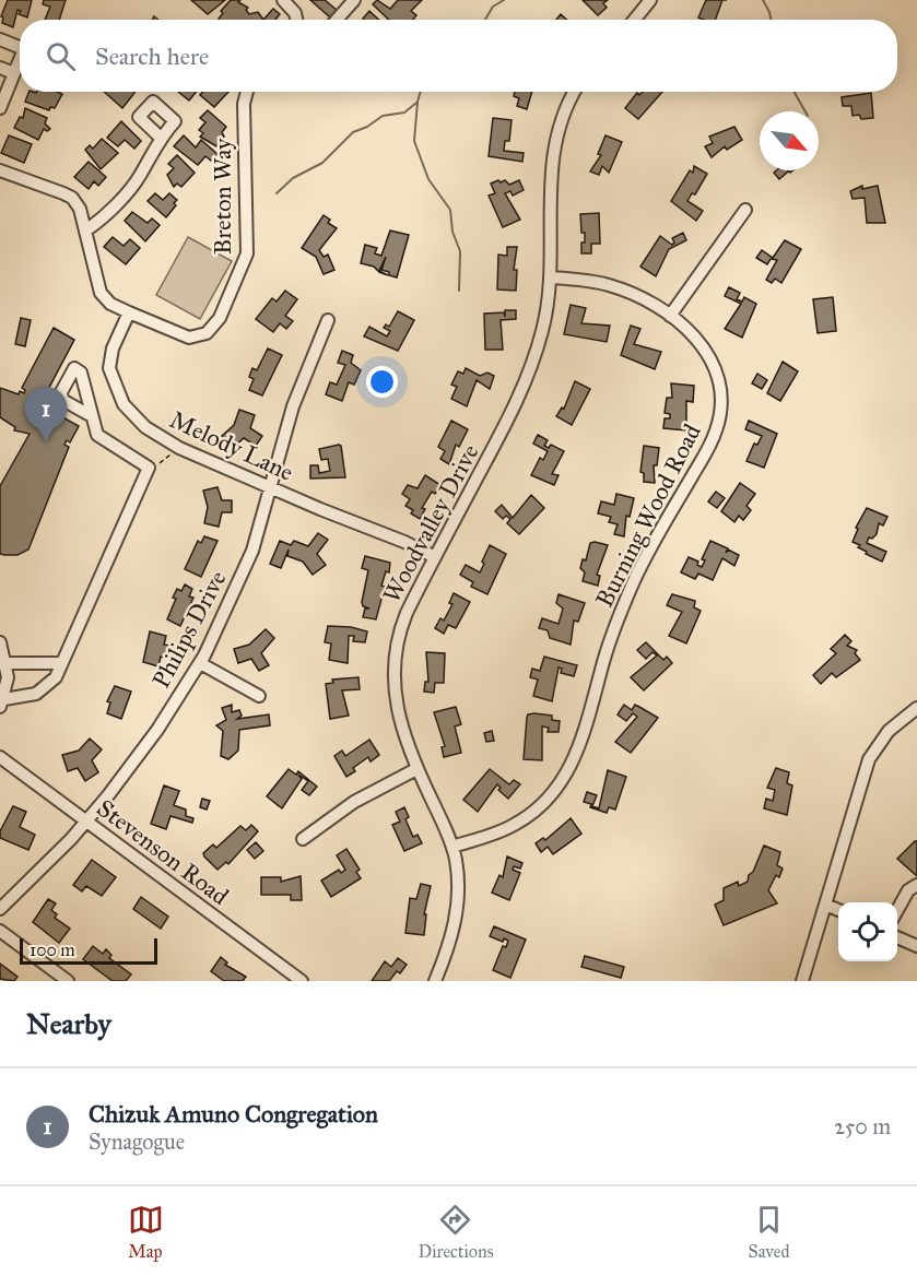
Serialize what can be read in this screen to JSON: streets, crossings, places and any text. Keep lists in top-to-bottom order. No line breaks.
{"streets":{"street":["Breton Way","Melody Lane","Burning Wood Road","Woodvalley Drive","Philips Drive","Stevenson Road"]},"crossings":[["Breton Way","Melody Lane"],["Melody Lane","Woodvalley Drive"],["Melody Lane","Philips Drive"],["Burning Wood Road","Woodvalley Drive"],["Philips Drive","Stevenson Road"]],"scale_bar":"100 m","north":"bottom right","page":{"search":"Search here","pins":"1","scale":"100 m","heading":"Nearby","list":[{"mark":"1","name":"Chizuk Amuno Congregation","note":"Synagogue","value":"250 m"}],"nav":["Map","Directions","Saved"]}}
